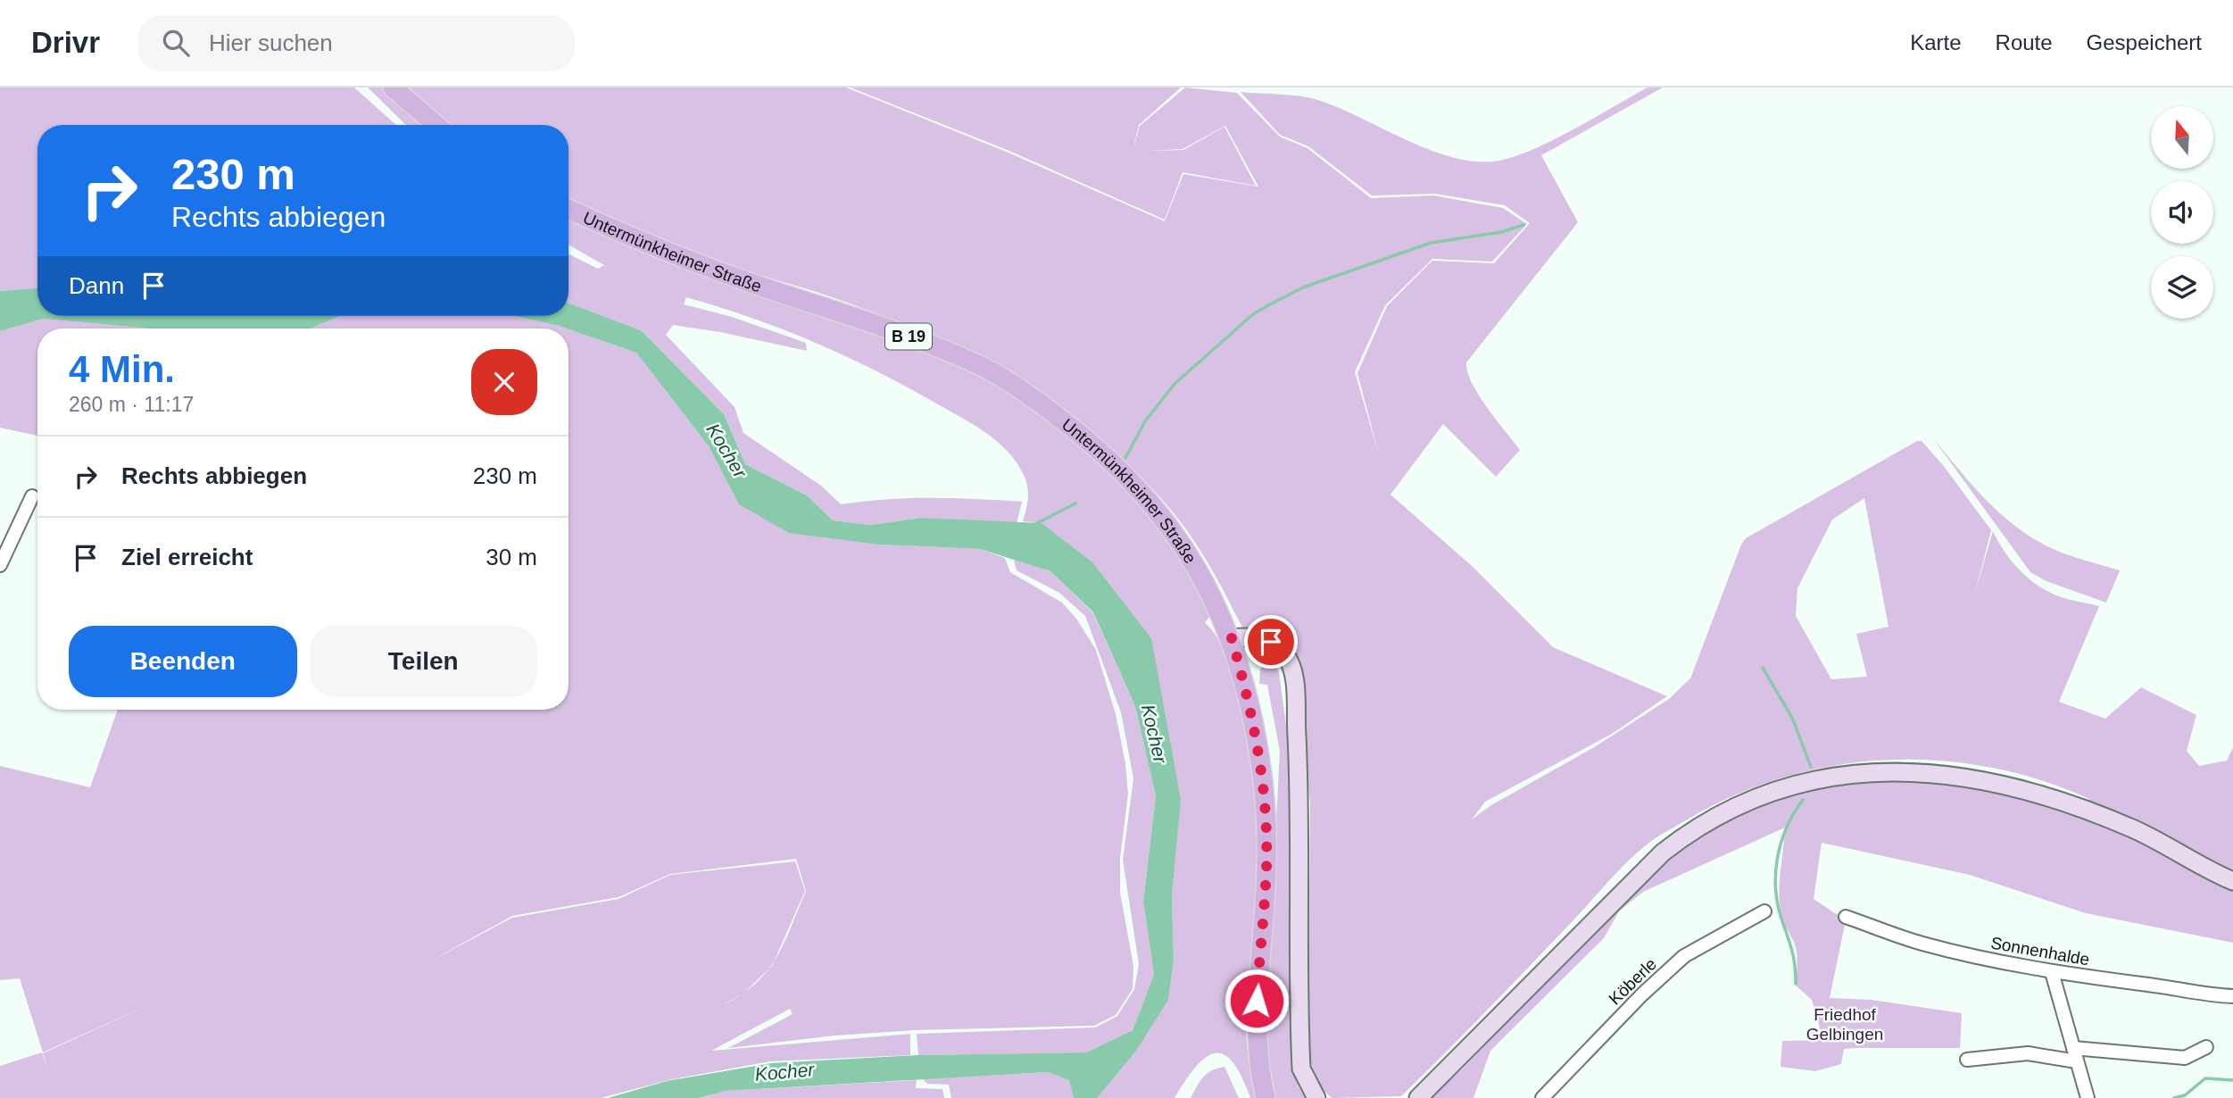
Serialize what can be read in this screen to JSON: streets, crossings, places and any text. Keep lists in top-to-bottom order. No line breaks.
{"streets":{"main road":["Untermünkheimer Straße","B 19"],"street":["Sonnenhalde","Köberle"]},"water":["Kocher"],"parks":["Friedhof Gelbingen"],"north":"top","page":{"header":"Drivr","search":"Hier suchen","nav":["Karte","Route","Gespeichert"],"turn":["230 m","Rechts abbiegen"],"then":"Dann","heading":["4 Min.","260 m · 11:17"],"list":[{"name":"Rechts abbiegen","value":"230 m"},{"name":"Ziel erreicht","value":"30 m"}],"buttons":["Beenden","Teilen"]}}
